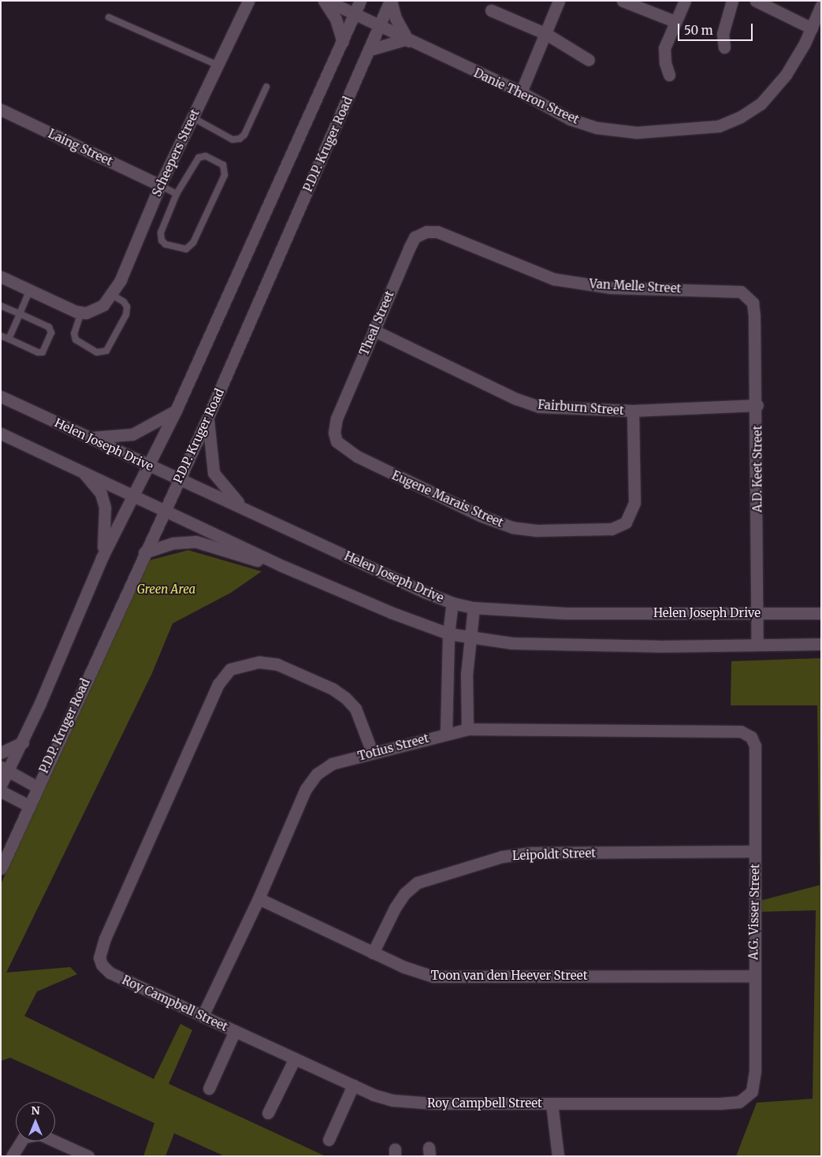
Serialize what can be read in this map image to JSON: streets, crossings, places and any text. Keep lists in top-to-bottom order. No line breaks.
{"streets":{"street":["Danie Theron Street","P.D.P. Kruger Road","Laing Street","Scheepers Street","Van Melle Street","Theal Street","Fairburn Street","Helen Joseph Drive","A.D. Keet Street","Eugene Marais Street","Totius Street","Leipoldt Street","A.G. Visser Street","Toon van den Heever Street","Roy Campbell Street"]},"crossings":[["Danie Theron Street","P.D.P. Kruger Road"],["P.D.P. Kruger Road","Helen Joseph Drive"],["Laing Street","Scheepers Street"],["Van Melle Street","Theal Street"],["Van Melle Street","A.D. Keet Street"],["Theal Street","Fairburn Street"],["Theal Street","Eugene Marais Street"],["Fairburn Street","A.D. Keet Street"],["Fairburn Street","Eugene Marais Street"],["Helen Joseph Drive","A.D. Keet Street"],["Totius Street","A.G. Visser Street"],["Totius Street","Toon van den Heever Street"],["Totius Street","Roy Campbell Street"],["Leipoldt Street","A.G. Visser Street"],["Leipoldt Street","Toon van den Heever Street"],["A.G. Visser Street","Toon van den Heever Street"],["A.G. Visser Street","Roy Campbell Street"]],"parks":["Green Area"],"scale_bar":"50 m","north":"top"}
